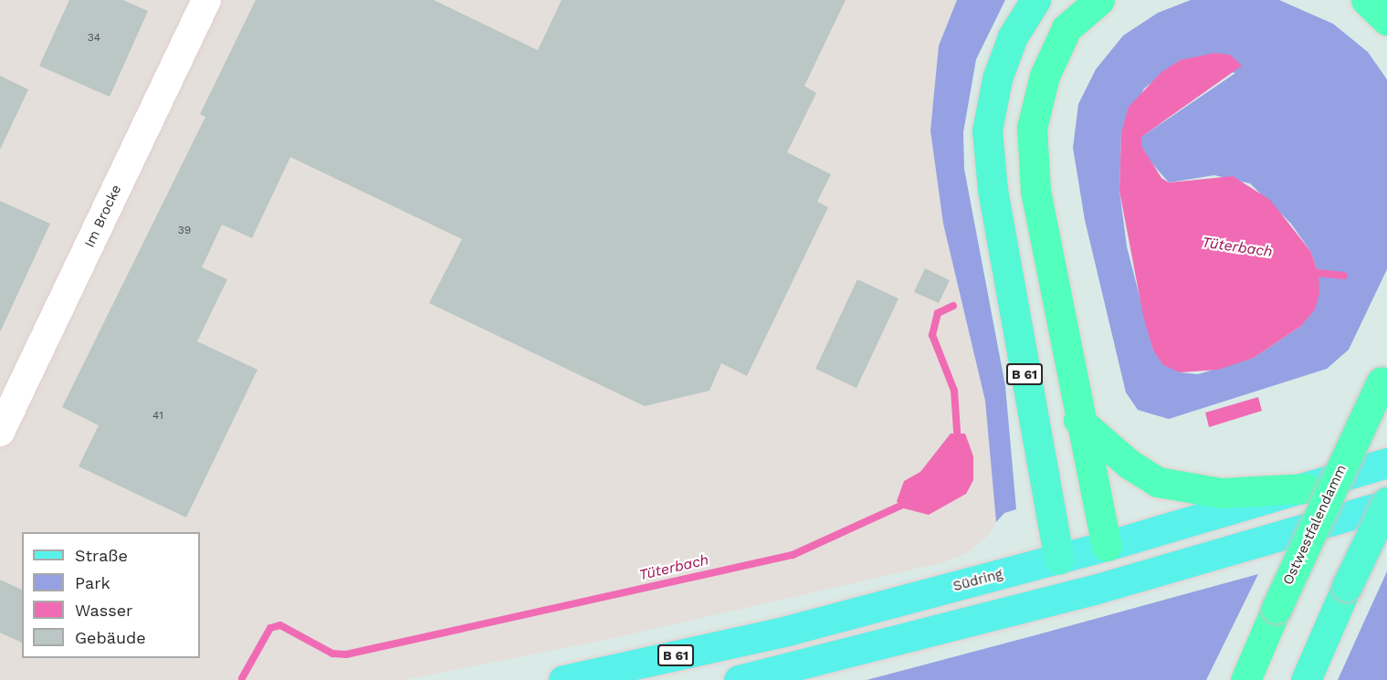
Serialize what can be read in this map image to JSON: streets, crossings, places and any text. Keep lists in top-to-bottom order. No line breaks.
{"streets":{"highway":["B 61","Ostwestfalendamm"],"main road":["Südring"],"street":["Im Brocke"]},"crossings":[["B 61","Südring"]],"water":["Tüterbach"],"house_numbers":["34","39","41"],"legend":["Straße","Park","Wasser","Gebäude"]}
